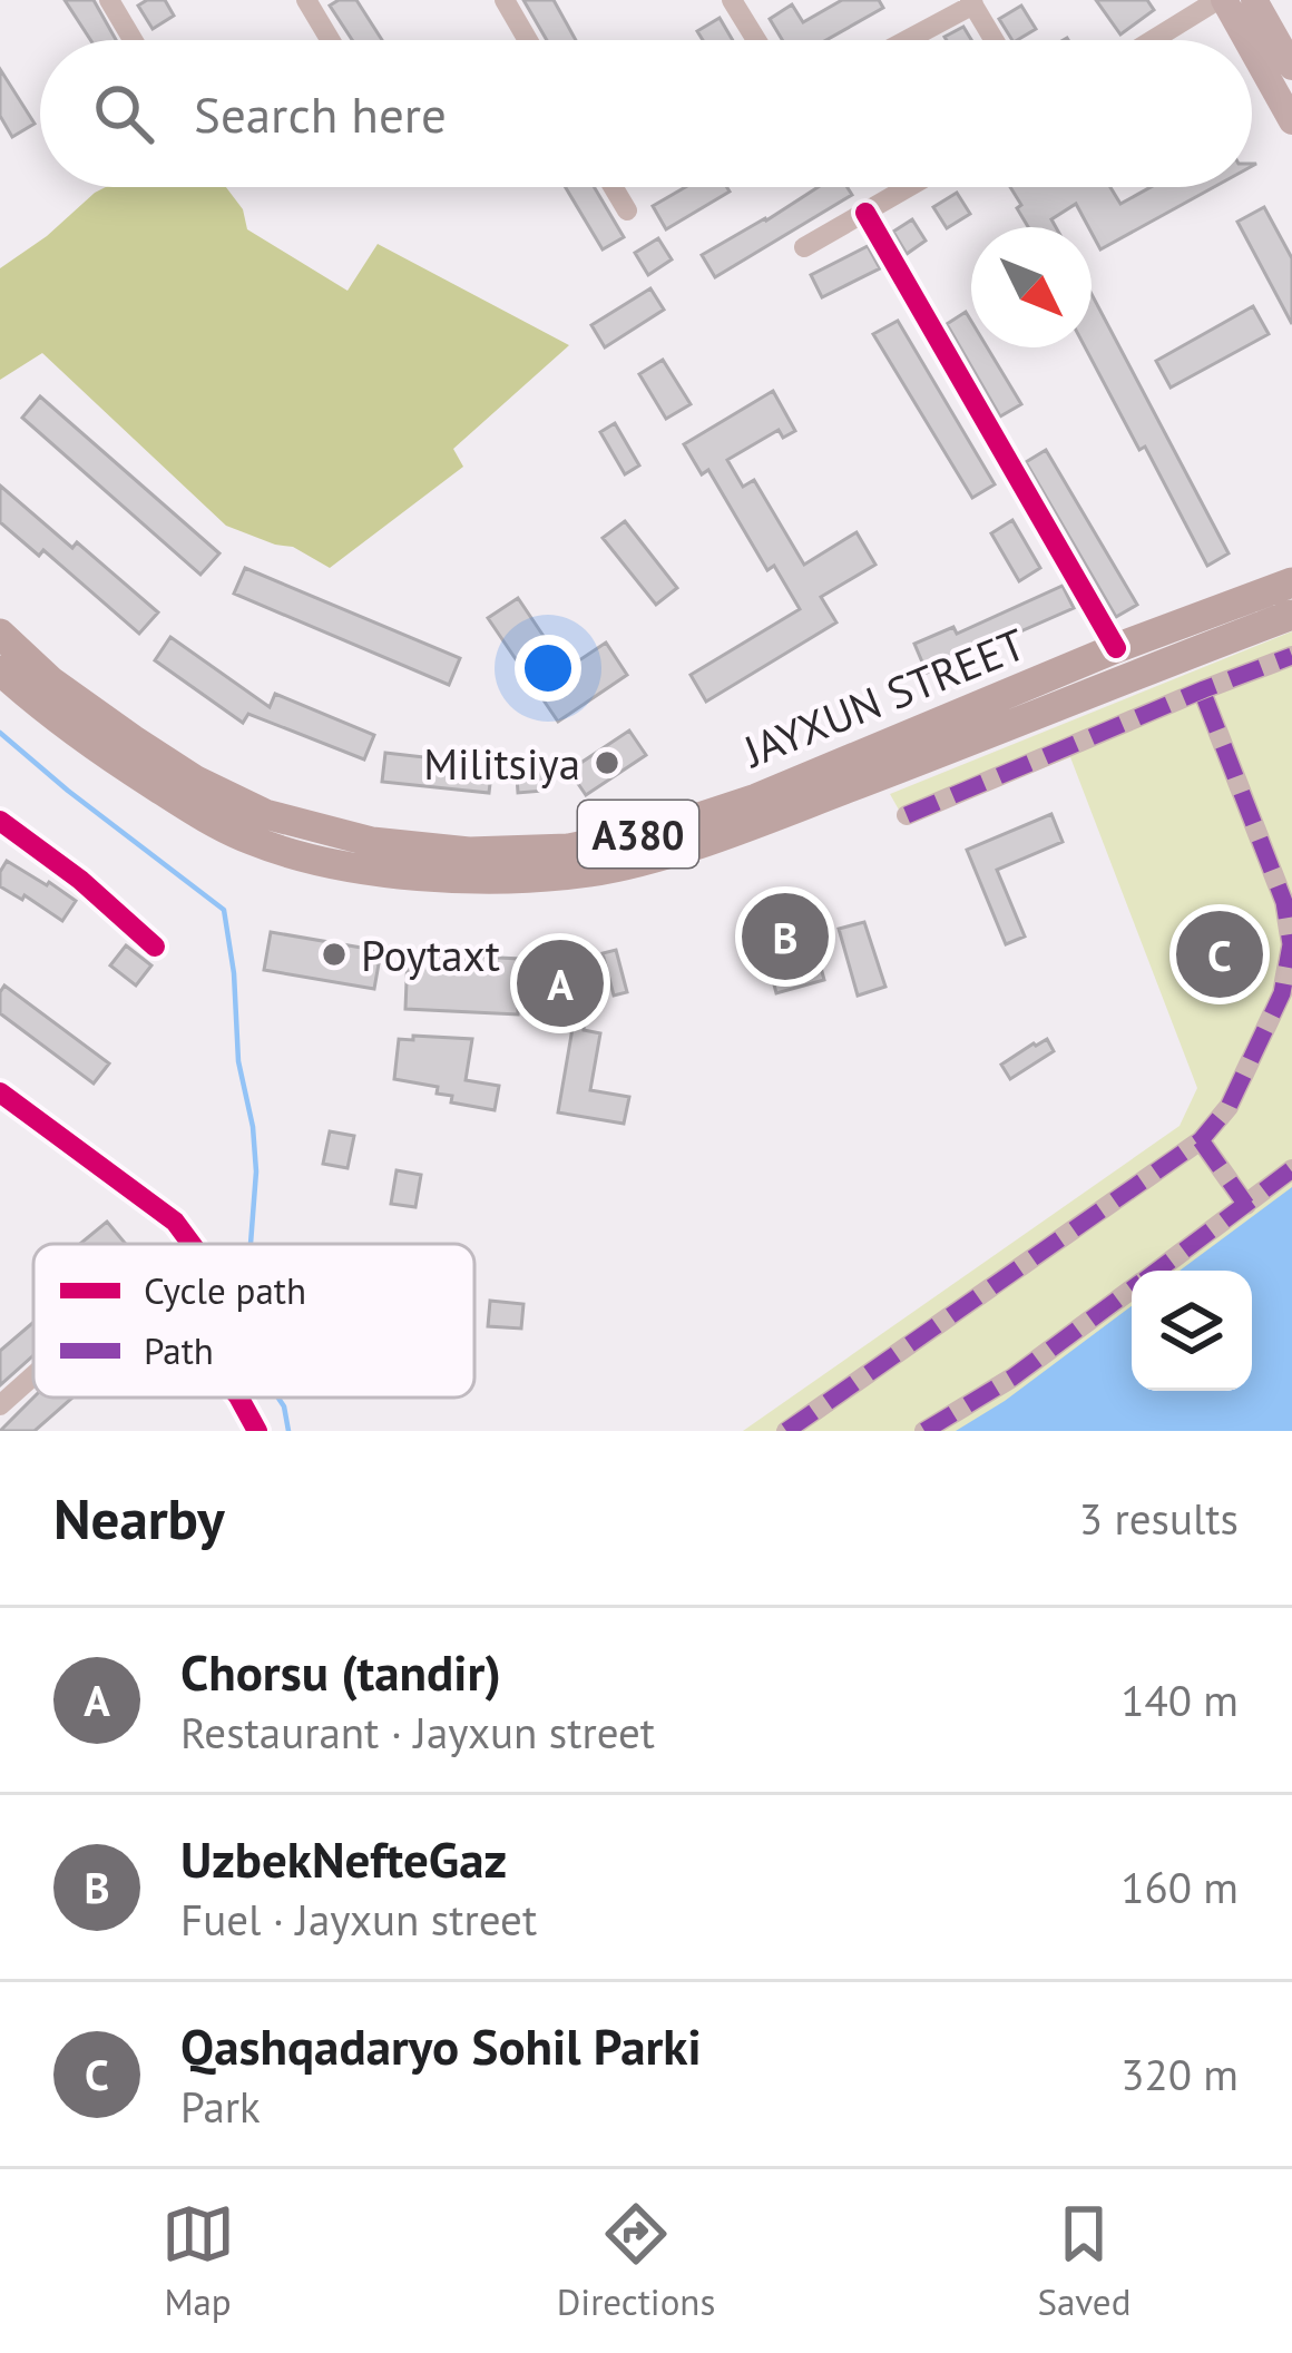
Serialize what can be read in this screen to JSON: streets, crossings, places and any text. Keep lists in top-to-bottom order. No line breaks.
{"streets":{"highway":["JAYXUN STREET","A380"]},"places":["Militsiya","Poytaxt"],"legend":["Cycle path","Path"],"north":"bottom right","page":{"search":"Search here","pins":["B","C","A"],"heading":["Nearby","3 results"],"list":[{"mark":"A","name":"Chorsu (tandir)","note":"Restaurant · Jayxun street","value":"140 m"},{"mark":"B","name":"UzbekNefteGaz","note":"Fuel · Jayxun street","value":"160 m"},{"mark":"C","name":"Qashqadaryo Sohil Parki","note":"Park","value":"320 m"}],"nav":["Map","Directions","Saved"]}}
